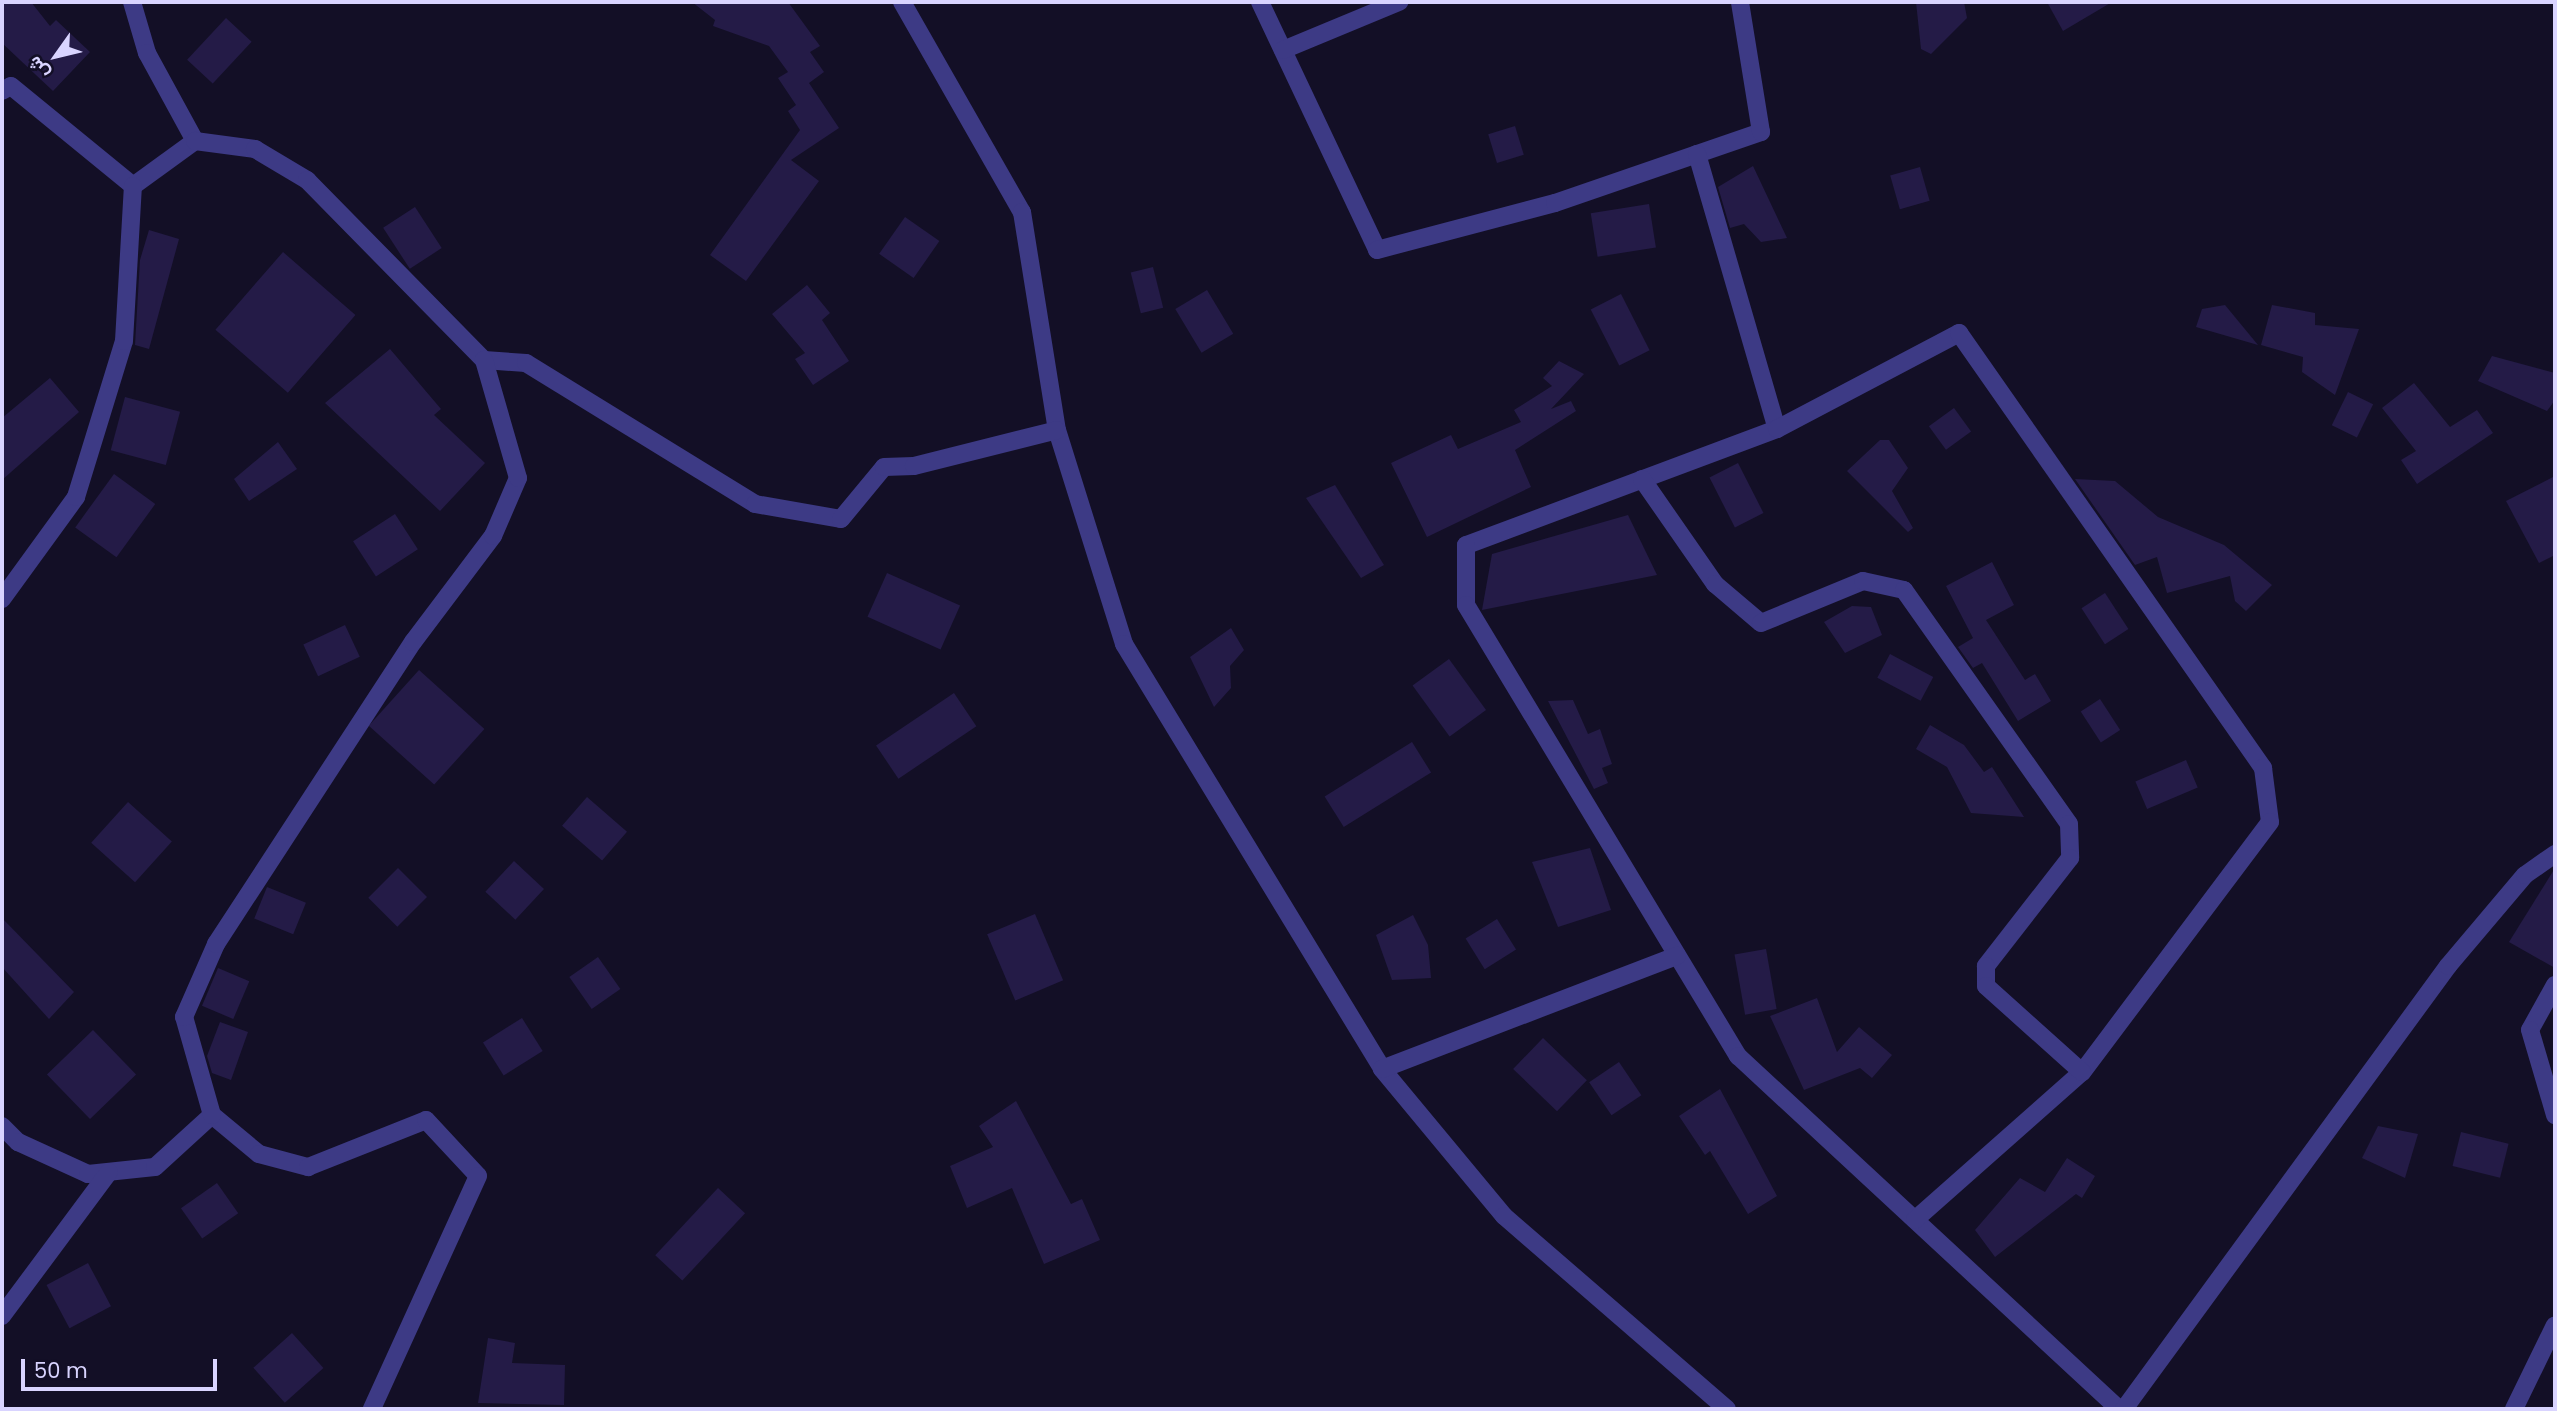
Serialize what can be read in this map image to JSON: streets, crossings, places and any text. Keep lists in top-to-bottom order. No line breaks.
{"scale_bar":"50 m","north":"bottom left"}
